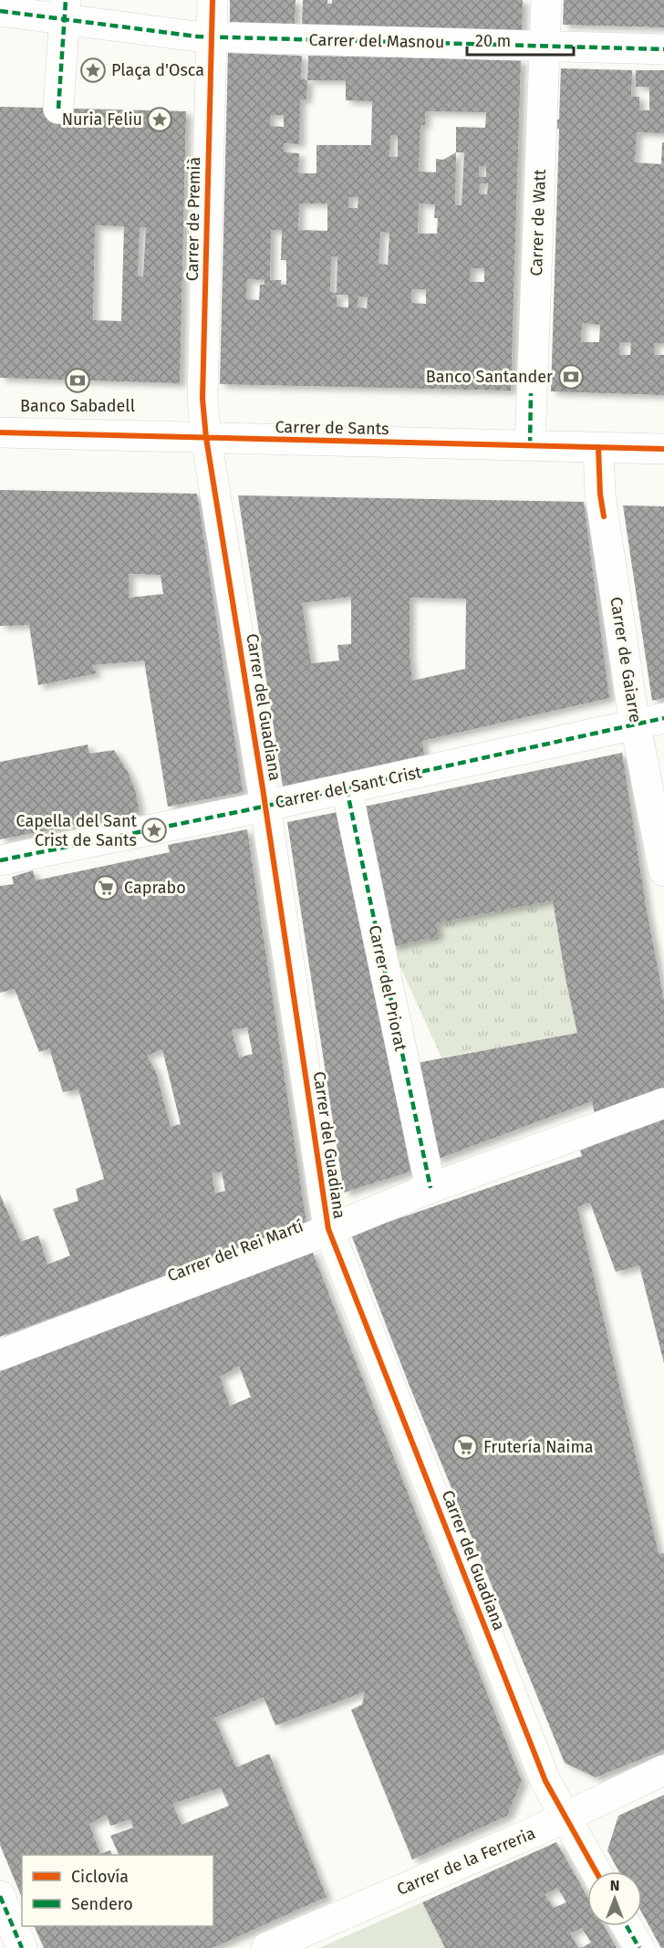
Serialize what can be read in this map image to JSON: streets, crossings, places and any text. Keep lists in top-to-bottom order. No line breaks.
{"streets":{"street":["Carrer del Masnou","Carrer de Premià","Carrer de Watt","Carrer de Sants","Carrer de Gaiarre","Carrer del Guadiana","Carrer del Sant Crist","Carrer del Priorat","Carrer del Rei Martí","Carrer de la Ferreria"]},"crossings":[["Carrer del Masnou","Carrer de Premià"],["Carrer del Masnou","Carrer de Watt"],["Carrer de Premià","Carrer de Sants"],["Carrer de Premià","Carrer del Guadiana"],["Carrer de Watt","Carrer de Sants"],["Carrer de Sants","Carrer de Gaiarre"],["Carrer de Sants","Carrer del Guadiana"],["Carrer de Gaiarre","Carrer del Sant Crist"],["Carrer del Guadiana","Carrer del Sant Crist"],["Carrer del Guadiana","Carrer del Rei Martí"],["Carrer del Guadiana","Carrer de la Ferreria"],["Carrer del Sant Crist","Carrer del Priorat"],["Carrer del Priorat","Carrer del Rei Martí"]],"places":{"place":["Plaça d'Osca","Nuria Feliu","Capella del Sant Crist de Sants"],"bank":["Banco Santander","Banco Sabadell"],"supermarket":["Caprabo","Frutería Naima"]},"legend":["Ciclovía","Sendero"],"scale_bar":"20 m","north":"top"}
